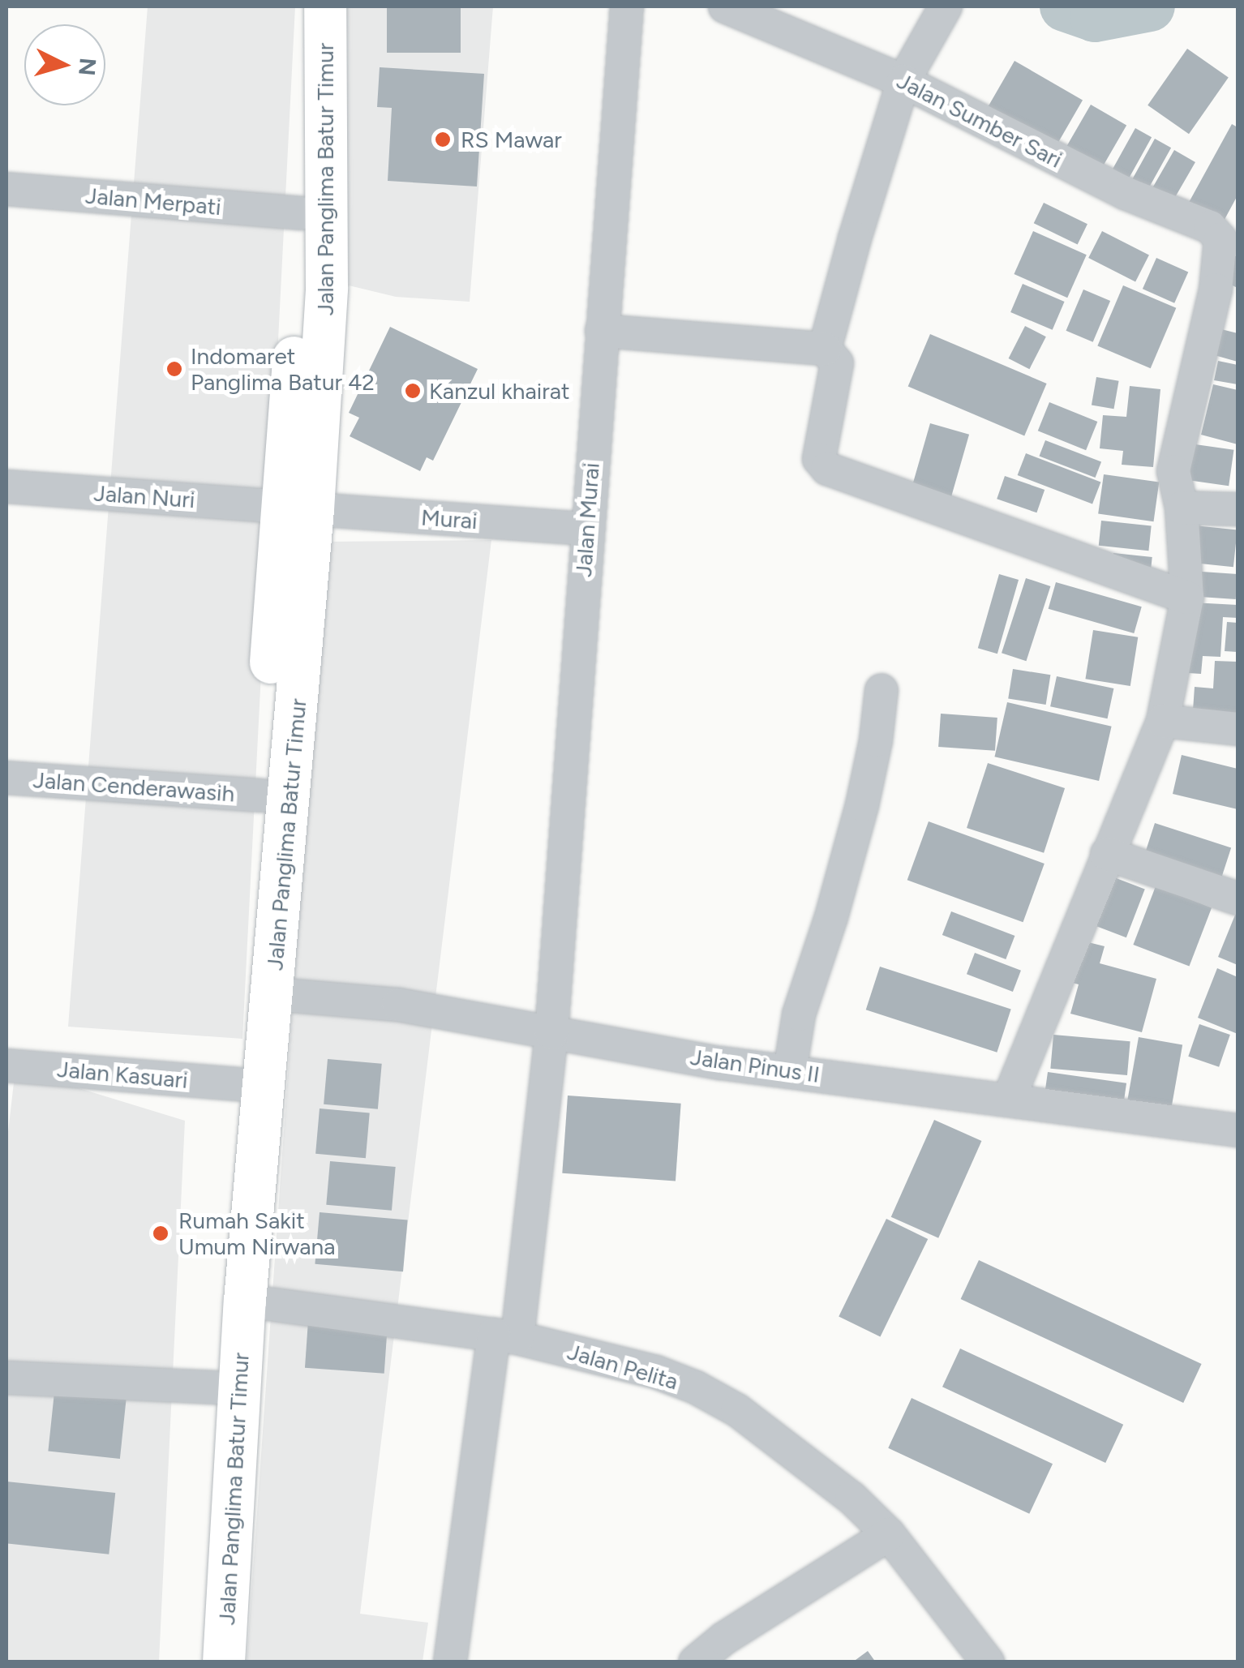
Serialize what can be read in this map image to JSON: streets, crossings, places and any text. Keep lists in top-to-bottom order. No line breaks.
{"streets":{"main road":["Jalan Panglima Batur Timur"],"street":["Jalan Sumber Sari","Jalan Merpati","Jalan Nuri","Murai","Jalan Murai","Jalan Cenderawasih","Jalan Pinus II","Jalan Kasuari","Jalan Pelita"]},"crossings":[["Jalan Panglima Batur Timur","Jalan Merpati"],["Jalan Panglima Batur Timur","Jalan Nuri"],["Jalan Panglima Batur Timur","Murai"],["Jalan Panglima Batur Timur","Jalan Cenderawasih"],["Jalan Panglima Batur Timur","Jalan Pinus II"],["Jalan Panglima Batur Timur","Jalan Kasuari"],["Jalan Panglima Batur Timur","Jalan Pelita"],["Jalan Nuri","Murai"],["Murai","Jalan Murai"],["Jalan Murai","Jalan Pinus II"],["Jalan Murai","Jalan Pelita"]],"places":["RS Mawar","Indomaret Panglima Batur 42","Kanzul khairat","Rumah Sakit Umum Nirwana"],"north":"right"}
